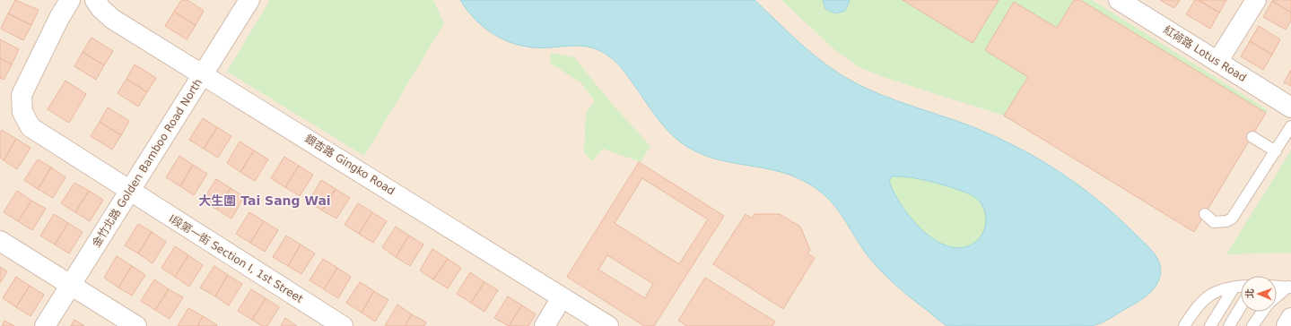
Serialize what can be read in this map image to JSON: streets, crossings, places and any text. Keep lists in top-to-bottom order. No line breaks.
{"streets":{"street":["紅荷路 Lotus Road","金竹北路 Golden Bamboo Road North","銀杏路 Gingko Road","I段第一街 Section I, 1st Street"]},"crossings":[["金竹北路 Golden Bamboo Road North","銀杏路 Gingko Road"],["金竹北路 Golden Bamboo Road North","I段第一街 Section I, 1st Street"]],"districts":["大生圍 Tai Sang Wai"],"north":"left"}
